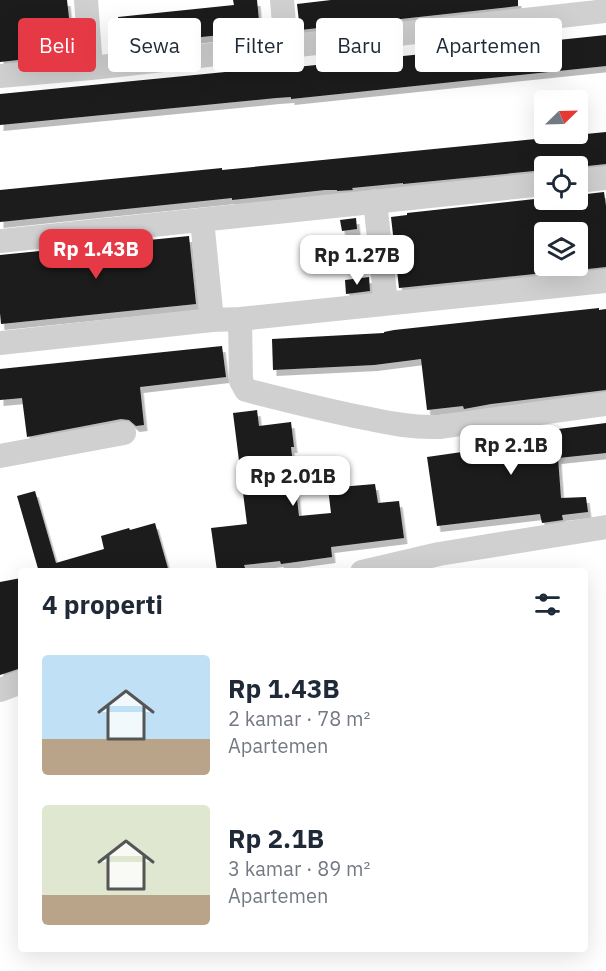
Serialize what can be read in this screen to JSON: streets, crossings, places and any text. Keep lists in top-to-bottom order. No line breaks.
{"north":"top right","page":{"chip":["Beli","Sewa","Filter","Baru","Apartemen"],"price":["Rp 1.43B","Rp 1.27B","Rp 2.1B","Rp 2.01B"],"heading":"4 properti","list":[{"name":"Rp 1.43B","note":"2 kamar · 78 m² · Apartemen"},{"name":"Rp 2.1B","note":"3 kamar · 89 m² · Apartemen"}]}}
